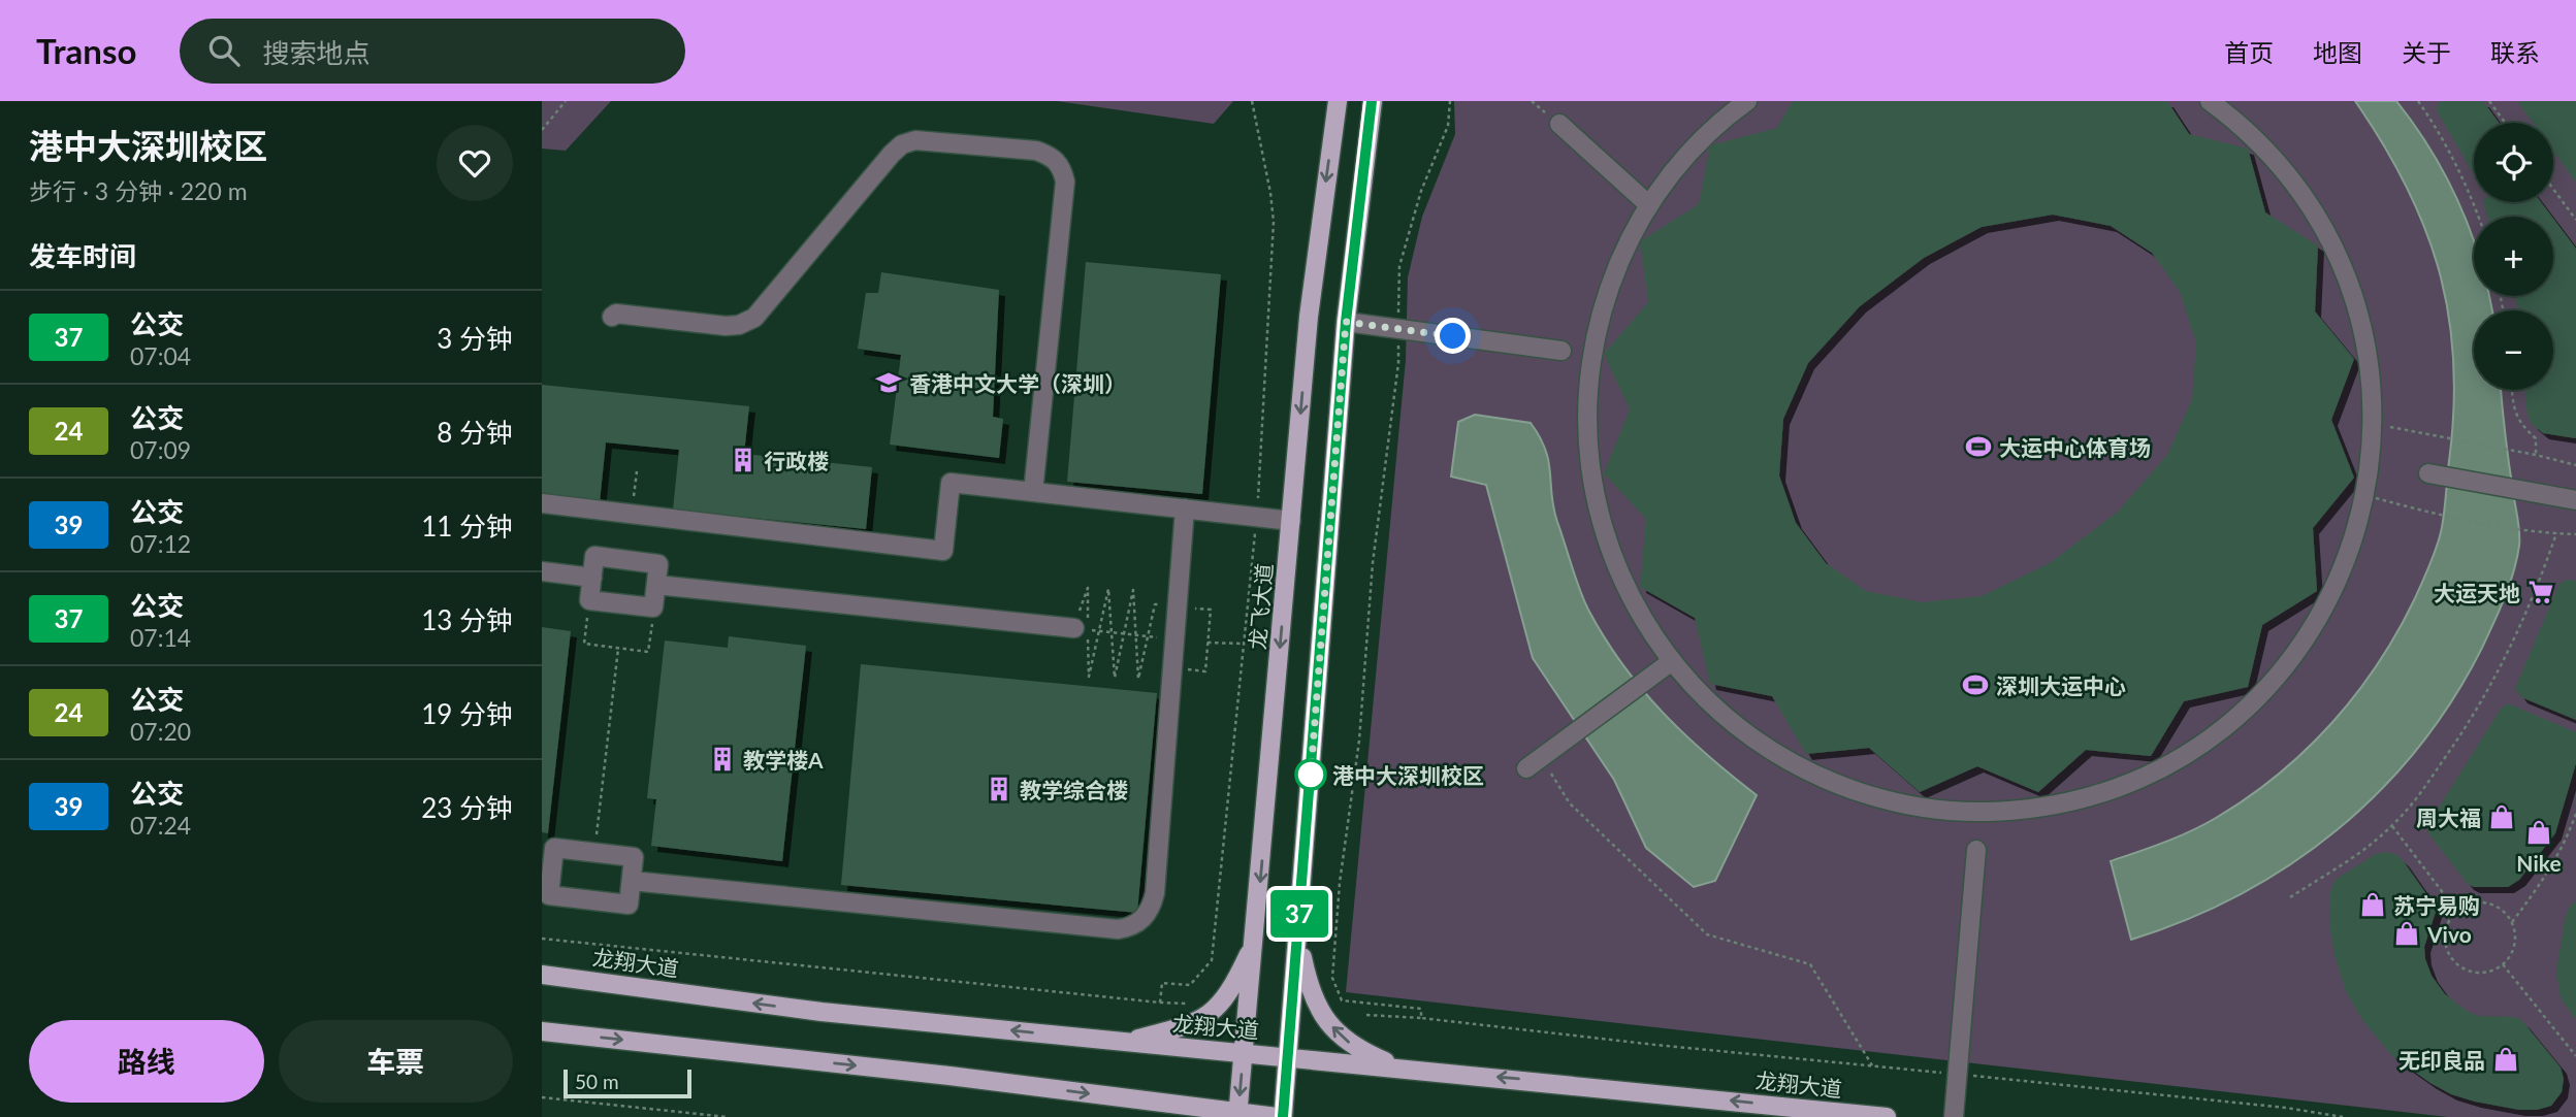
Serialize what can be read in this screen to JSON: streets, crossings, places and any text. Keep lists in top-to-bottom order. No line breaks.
{"streets":{"main road":["龙飞大道","龙翔大道"]},"crossings":[["龙飞大道","龙翔大道"]],"places":{"school or university":["香港中文大学（深圳）"],"sports":["大运中心体育场","深圳大运中心"],"building":["行政楼","教学楼A","教学综合楼"],"supermarket":["大运天地"],"other":["港中大深圳校区"],"shop":["周大福","Nike","苏宁易购","Vivo","无印良品"]},"lines":["bus line 37"],"scale_bar":"50 m","page":{"header":"Transo","search":"搜索地点","nav":["首页","地图","关于","联系"],"heading":[["港中大深圳校区","步行 · 3 分钟 · 220 m"],"发车时间"],"on_map":"37","map_buttons":["+","−"],"list":[{"mark":"37","name":"公交","note":"07:04","value":"3 分钟"},{"mark":"24","name":"公交","note":"07:09","value":"8 分钟"},{"mark":"39","name":"公交","note":"07:12","value":"11 分钟"},{"mark":"37","name":"公交","note":"07:14","value":"13 分钟"},{"mark":"24","name":"公交","note":"07:20","value":"19 分钟"},{"mark":"39","name":"公交","note":"07:24","value":"23 分钟"}],"buttons":["路线","车票"],"scale":"50 m"}}
